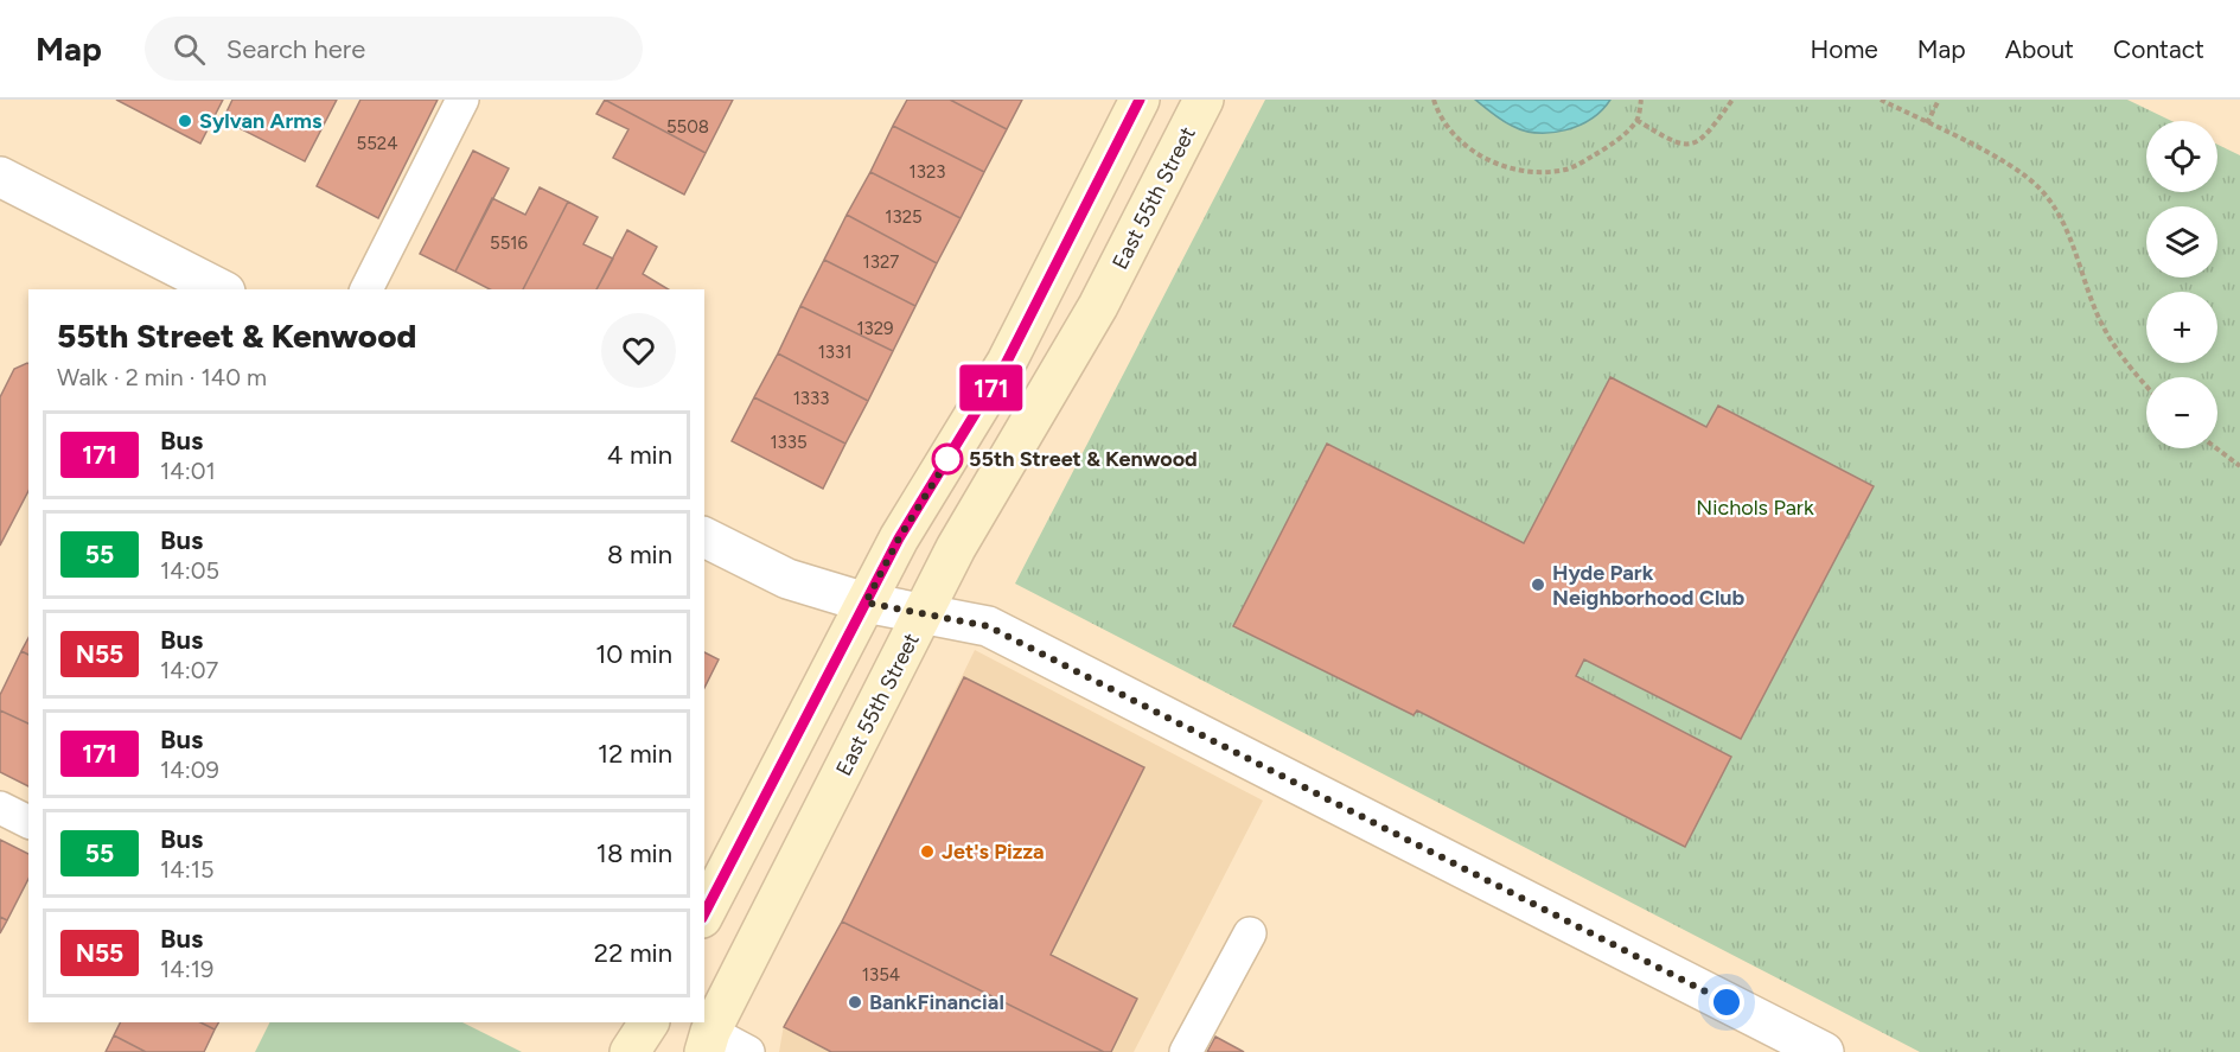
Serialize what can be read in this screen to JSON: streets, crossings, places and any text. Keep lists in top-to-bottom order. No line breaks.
{"streets":{"street":["East 55th Street"]},"parks":["Nichols Park"],"places":["Sylvan Arms","55th Street & Kenwood","Hyde Park Neighborhood Club","Jet's Pizza","BankFinancial"],"lines":["bus line 171"],"house_numbers":["5508","5524","1323","1325","5516","1327","1329","1331","1333","1335","1354"],"page":{"header":"Map","search":"Search here","nav":["Home","Map","About","Contact"],"on_map":"171","map_buttons":["+","−"],"heading":["55th Street & Kenwood","Walk · 2 min · 140 m"],"list":[{"mark":"171","name":"Bus","note":"14:01","value":"4 min"},{"mark":"55","name":"Bus","note":"14:05","value":"8 min"},{"mark":"N55","name":"Bus","note":"14:07","value":"10 min"},{"mark":"171","name":"Bus","note":"14:09","value":"12 min"},{"mark":"55","name":"Bus","note":"14:15","value":"18 min"},{"mark":"N55","name":"Bus","note":"14:19","value":"22 min"}]}}
